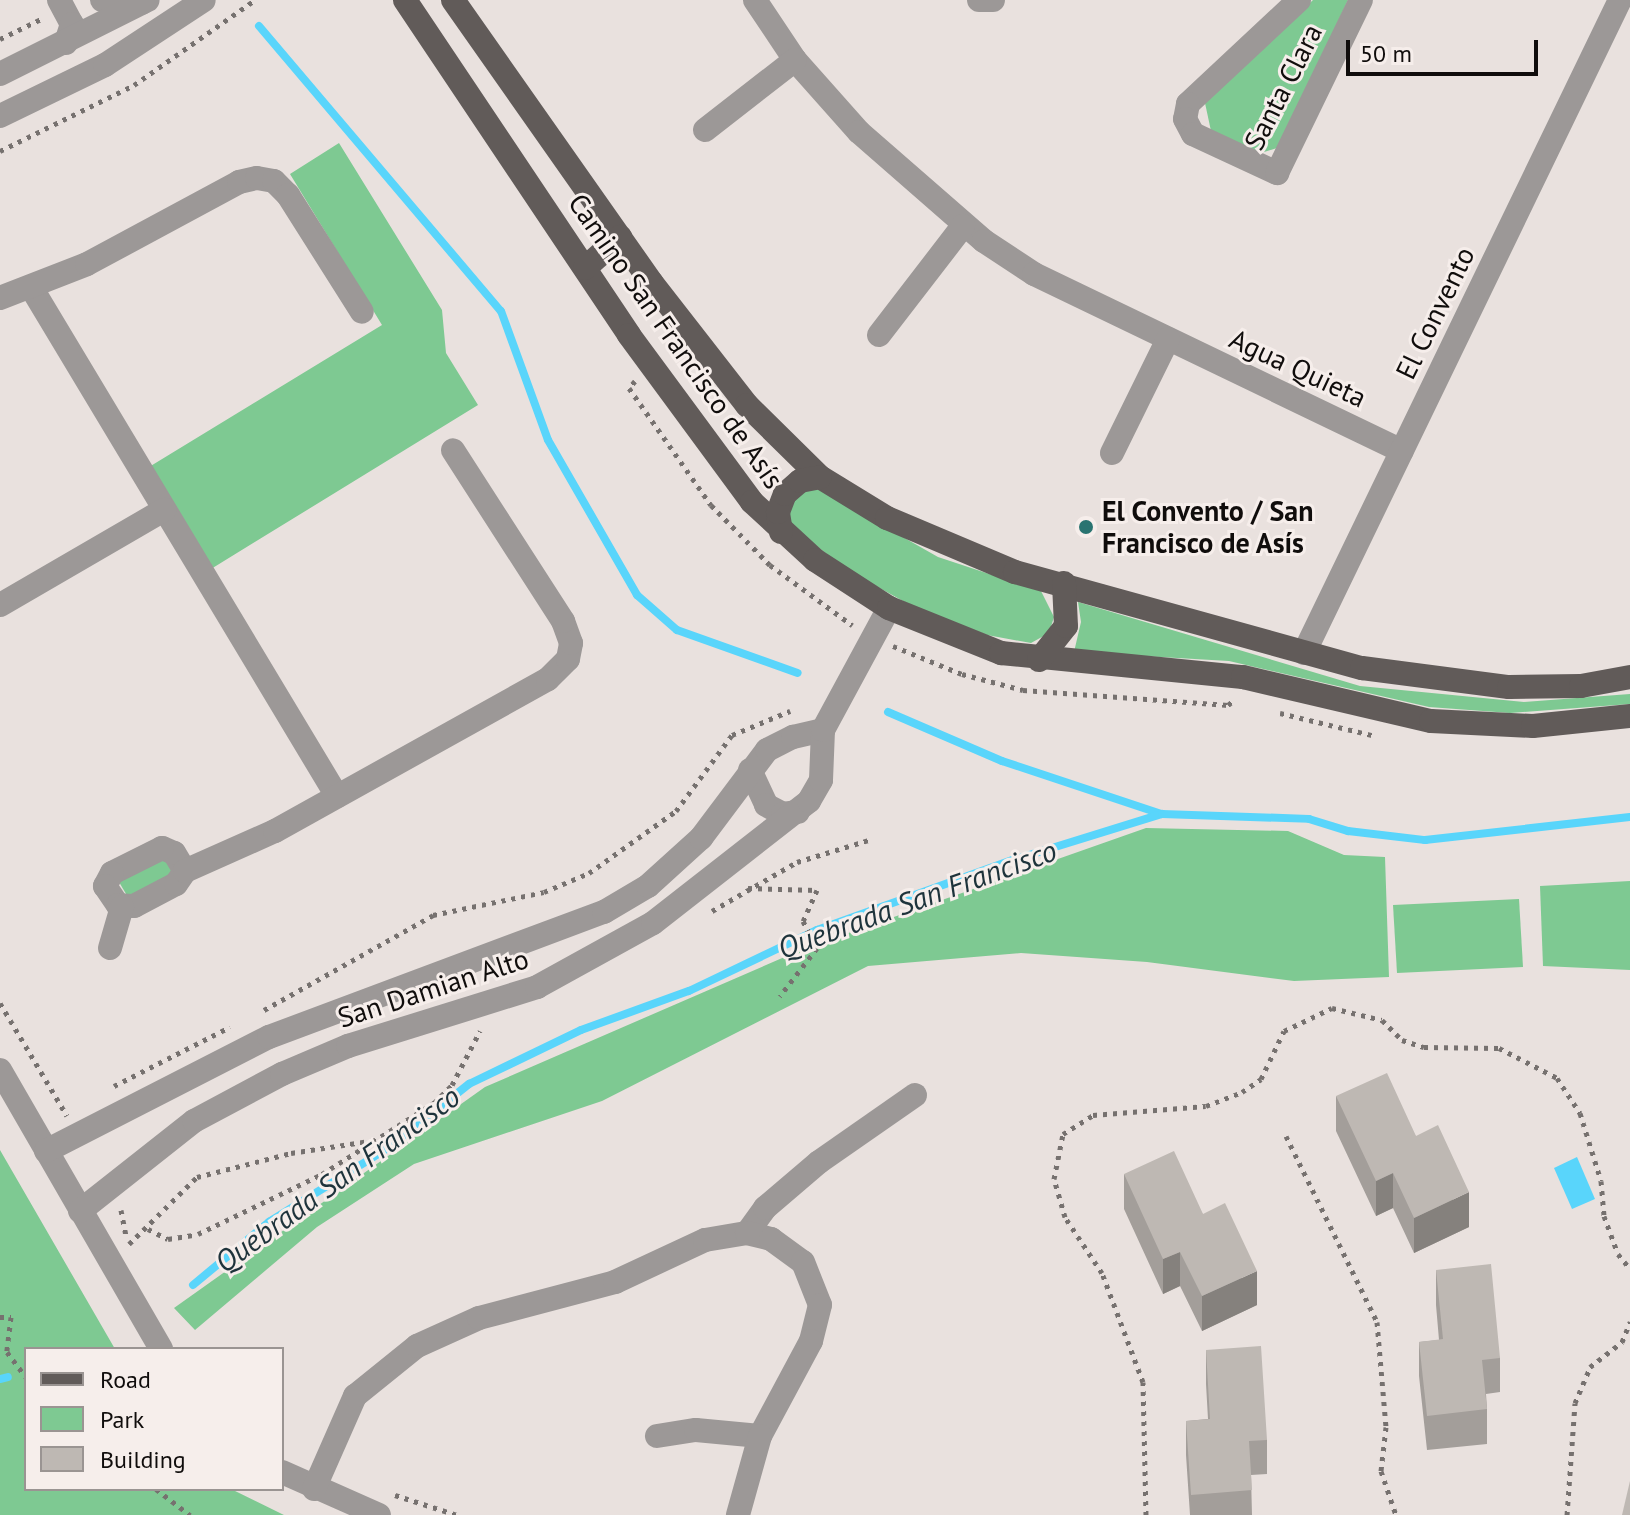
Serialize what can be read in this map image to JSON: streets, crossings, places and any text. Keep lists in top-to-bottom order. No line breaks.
{"streets":{"main road":["Camino San Francisco de Asís"],"street":["Santa Clara","El Convento","Agua Quieta","San Damian Alto"]},"crossings":[["El Convento","Camino San Francisco de Asís"],["El Convento","Agua Quieta"],["Camino San Francisco de Asís","San Damian Alto"]],"water":["Quebrada San Francisco"],"places":["El Convento / San Francisco de Asís"],"legend":["Road","Park","Building"],"scale_bar":"50 m"}
